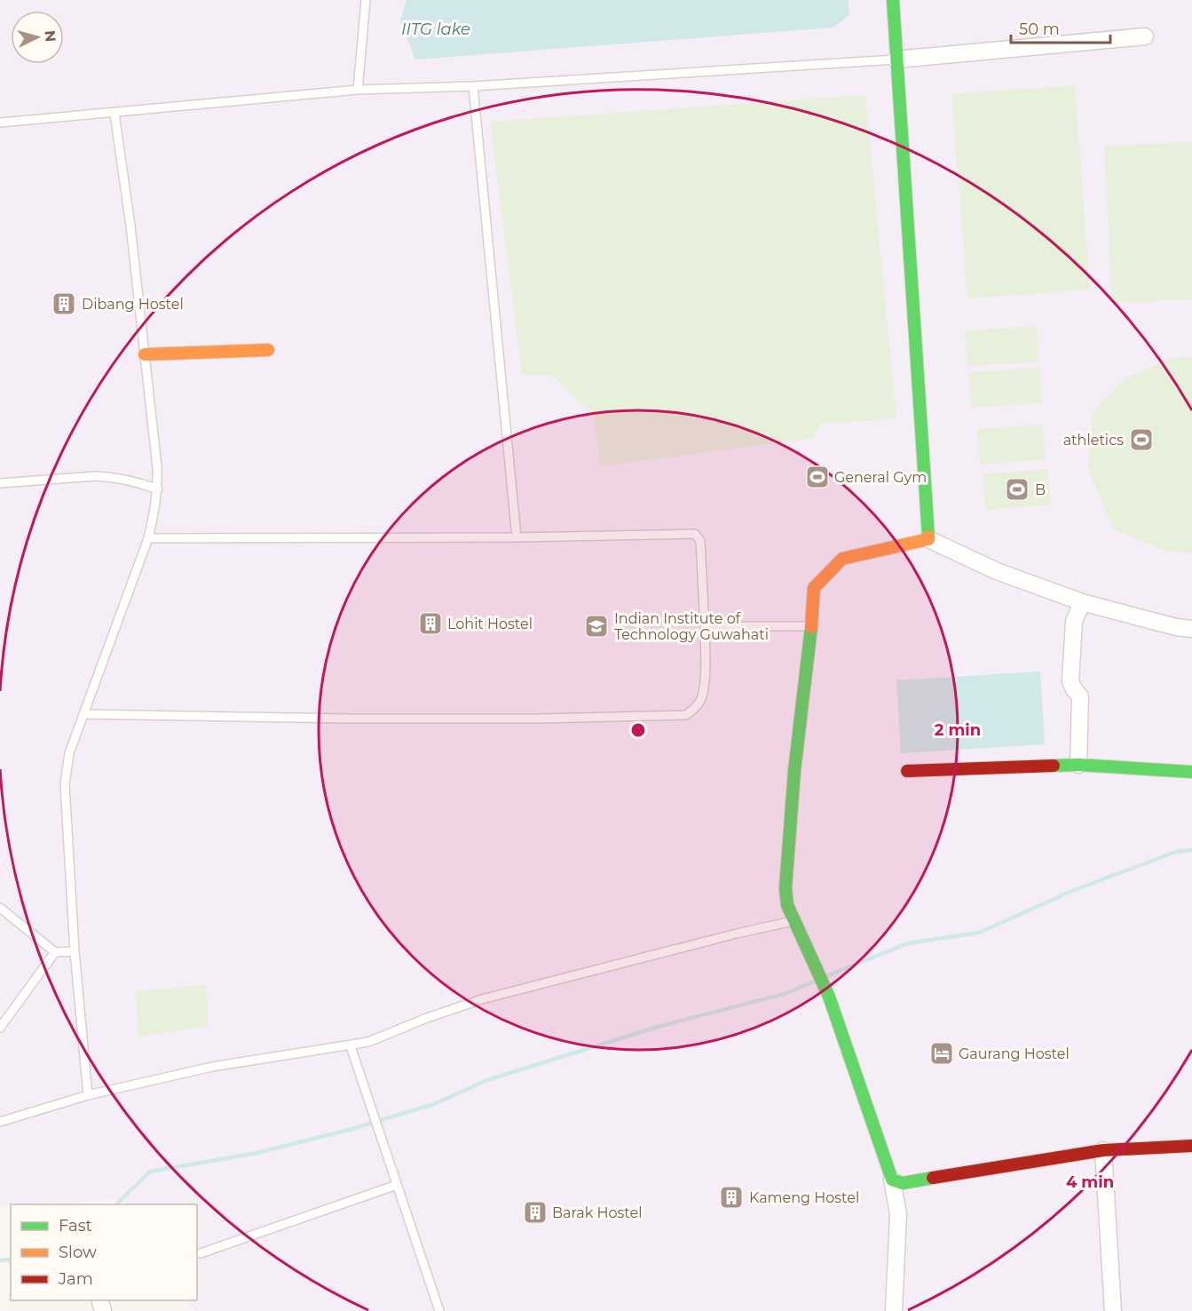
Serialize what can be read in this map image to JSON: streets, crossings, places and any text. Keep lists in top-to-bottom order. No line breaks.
{"water":["IITG lake"],"places":{"building":["Dibang Hostel","Lohit Hostel","Kameng Hostel","Barak Hostel"],"sports":["athletics","General Gym","B"],"school or university":["Indian Institute of Technology Guwahati"],"hotel":["Gaurang Hostel"]},"legend":["Fast","Slow","Jam"],"scale_bar":"50 m","north":"right","rings":["2 min","4 min"]}
